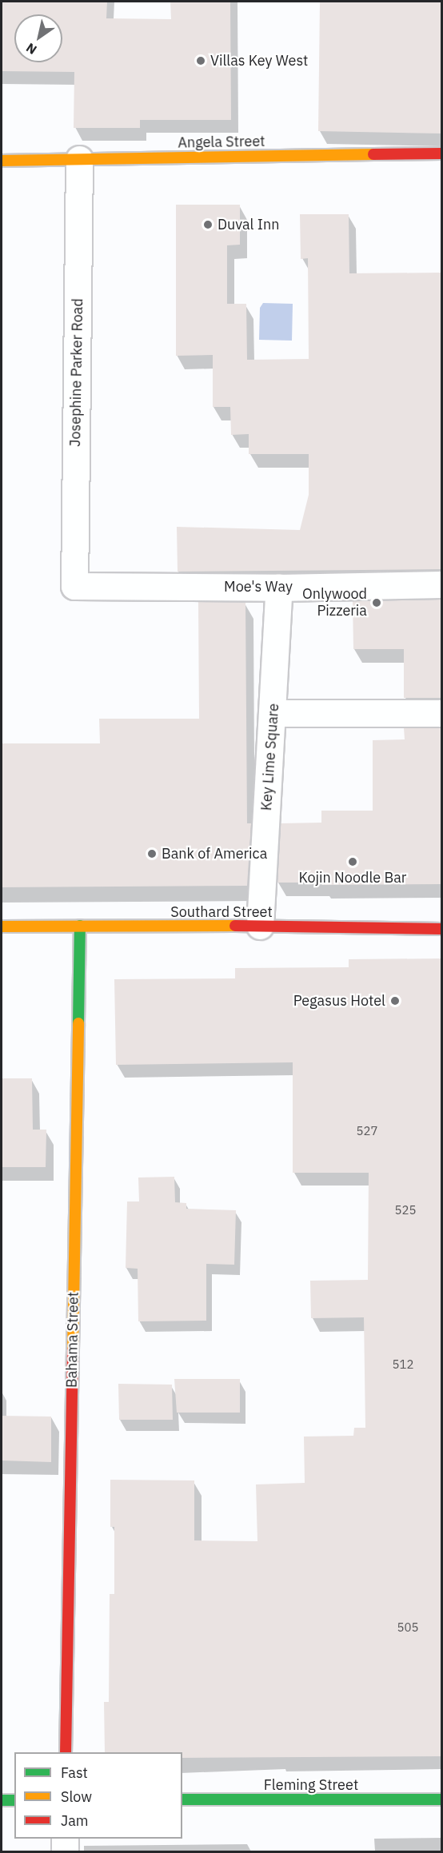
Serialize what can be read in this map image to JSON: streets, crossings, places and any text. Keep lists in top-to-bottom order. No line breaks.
{"streets":{"street":["Angela Street","Josephine Parker Road","Moe's Way","Key Lime Square","Southard Street","Bahama Street","Fleming Street"]},"crossings":[["Angela Street","Josephine Parker Road"],["Josephine Parker Road","Moe's Way"],["Moe's Way","Key Lime Square"],["Key Lime Square","Southard Street"],["Southard Street","Bahama Street"]],"places":["Villas Key West","Duval Inn","Onlywood Pizzeria","Bank of America","Kojin Noodle Bar","Pegasus Hotel"],"house_numbers":["527","525","512","505"],"legend":["Fast","Slow","Jam"],"north":"bottom left"}
